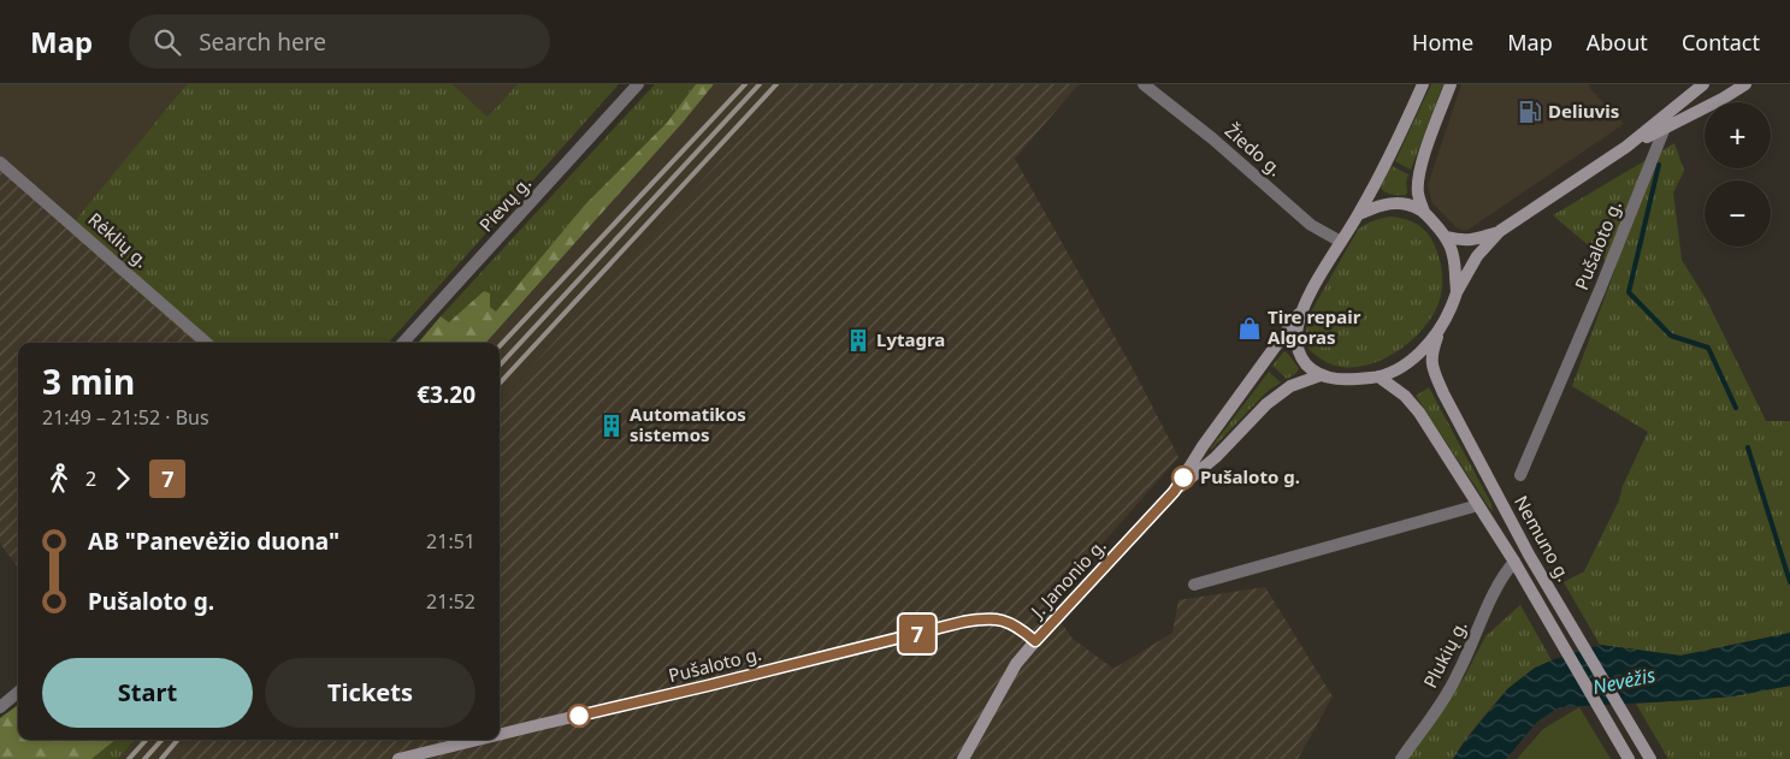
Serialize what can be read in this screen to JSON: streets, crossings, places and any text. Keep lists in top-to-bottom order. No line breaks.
{"streets":{"main road":["Pušaloto g.","Nemuno g.","J. Janonio g."],"street":["Žiedo g.","Pievų g.","Rėklių g.","Plukių g."]},"crossings":[["Žiedo g.","Nemuno g."],["Žiedo g.","J. Janonio g."],["Pušaloto g.","J. Janonio g."],["Nemuno g.","J. Janonio g."],["Nemuno g.","Plukių g."]],"water":["Nevėžis"],"places":{"fuel station":["Deliuvis"],"shop":["Tire repair Algoras"],"building":["Lytagra","Automatikos sistemos"],"other":["Pušaloto g."]},"lines":["bus line 7"],"page":{"header":"Map","search":"Search here","nav":["Home","Map","About","Contact"],"on_map":"7","map_buttons":["+","−"],"heading":["3 min","21:49 – 21:52 · Bus","€3.20"],"legs":["2","7"],"list":[{"name":"AB \"Panevėžio duona\"","value":"21:51"},{"name":"Pušaloto g.","value":"21:52"}],"buttons":["Start","Tickets"]}}
